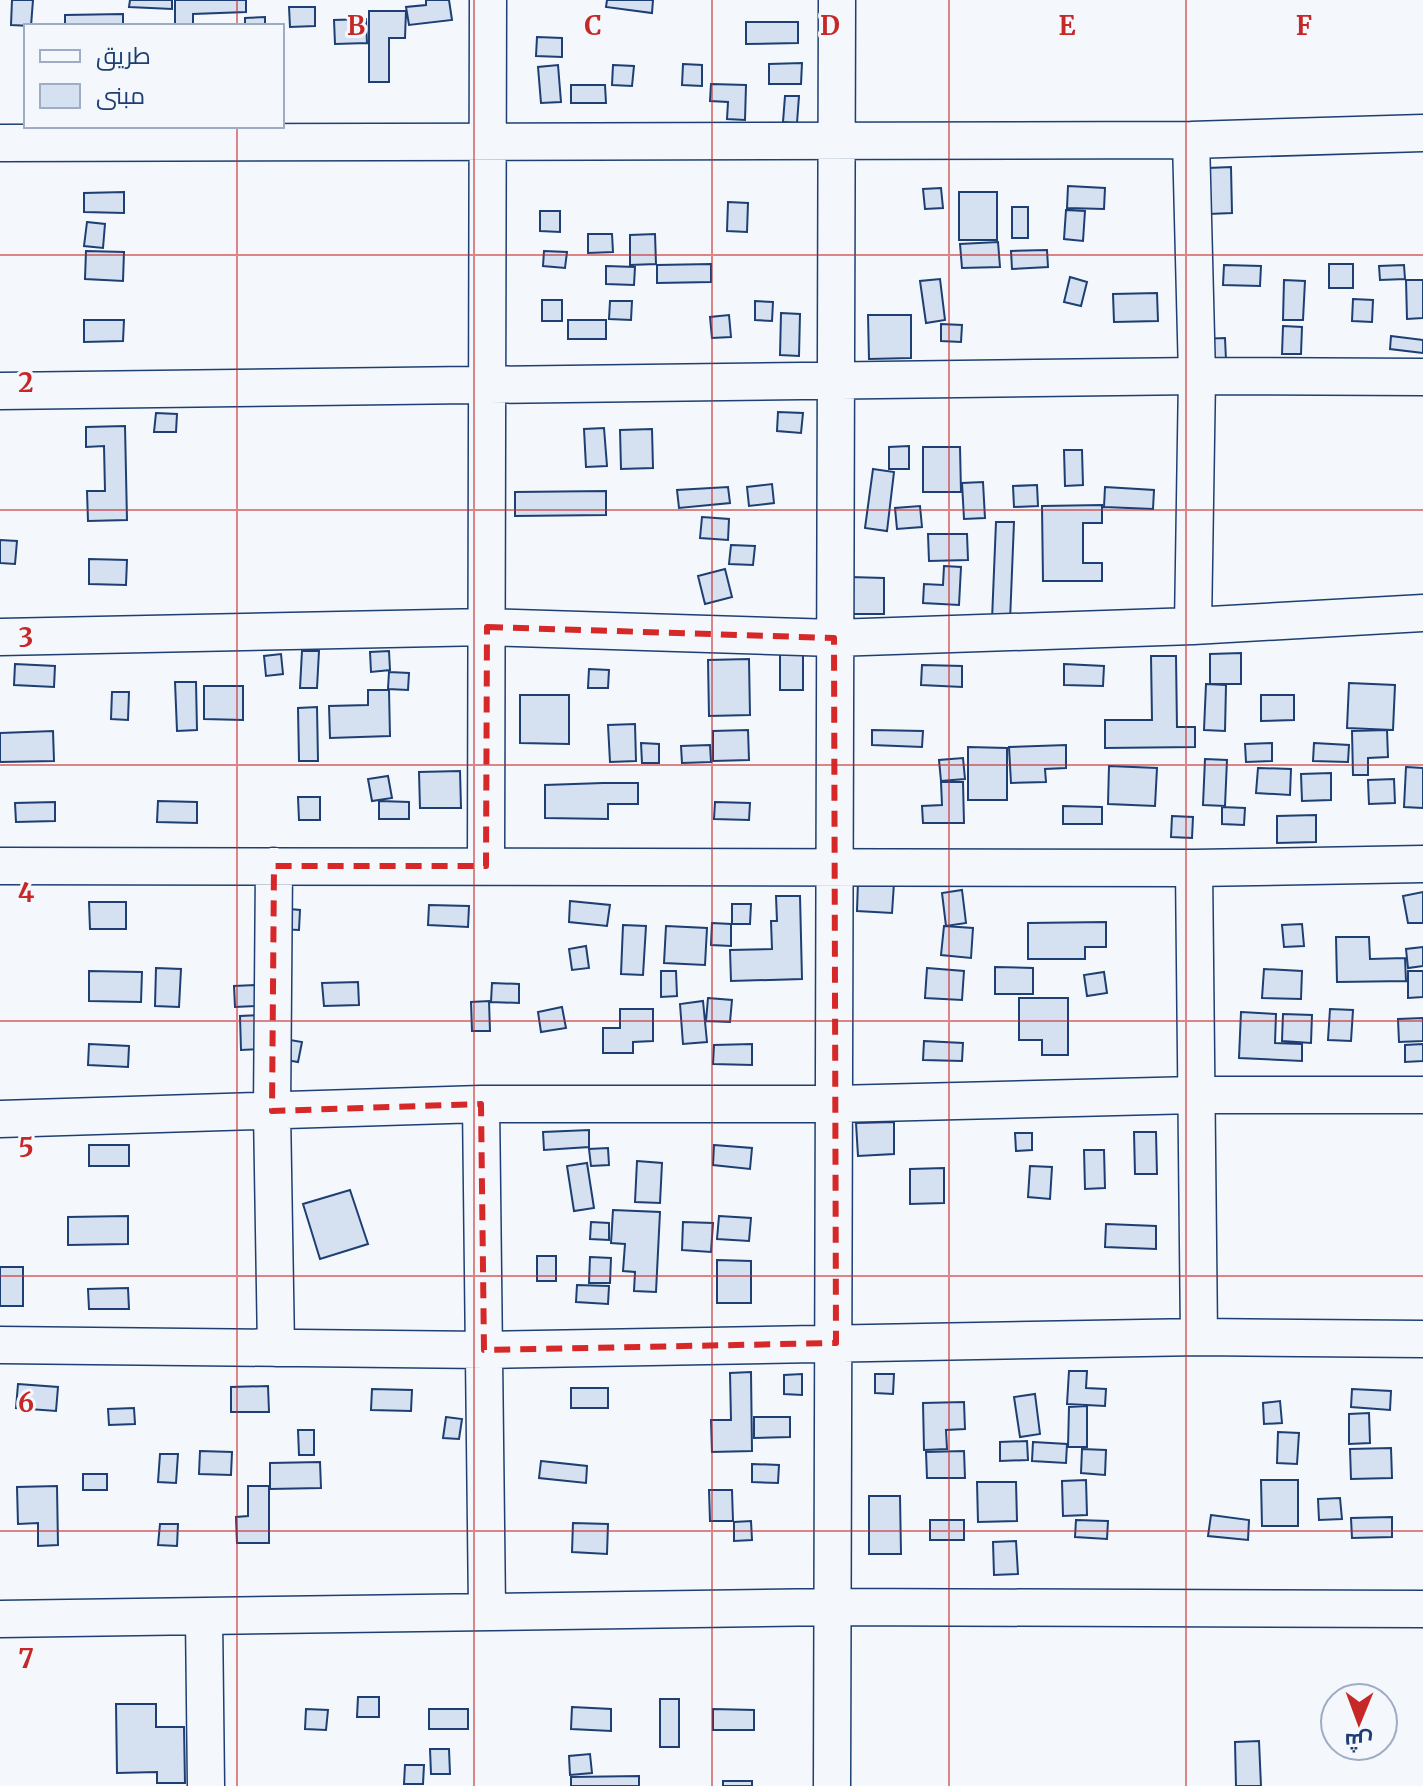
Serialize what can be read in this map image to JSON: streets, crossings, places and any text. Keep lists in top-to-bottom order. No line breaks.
{"legend":["طريق","مبنى"],"north":"bottom","grid":{"columns":["B","C","D","E","F"],"rows":["2","3","4","5","6","7"]}}
